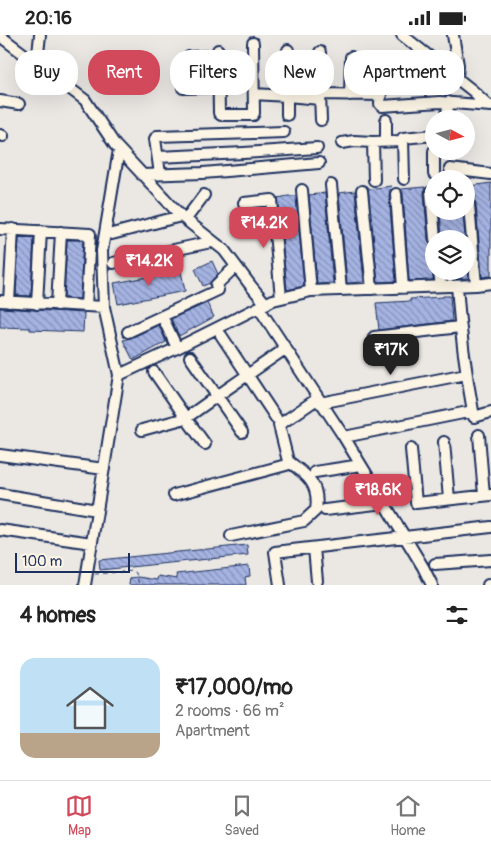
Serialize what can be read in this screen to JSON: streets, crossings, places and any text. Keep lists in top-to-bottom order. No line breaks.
{"scale_bar":"100 m","north":"right","page":{"status":"20:16","chip":["Buy","Rent","Filters","New","Apartment"],"price":["₹14.2K","₹14.2K","₹17K","₹18.6K"],"scale":"100 m","heading":"4 homes","list":[{"name":"₹17,000/mo","note":"2 rooms · 66 m² · Apartment"}],"tabs":["Map","Saved","Home"]}}
